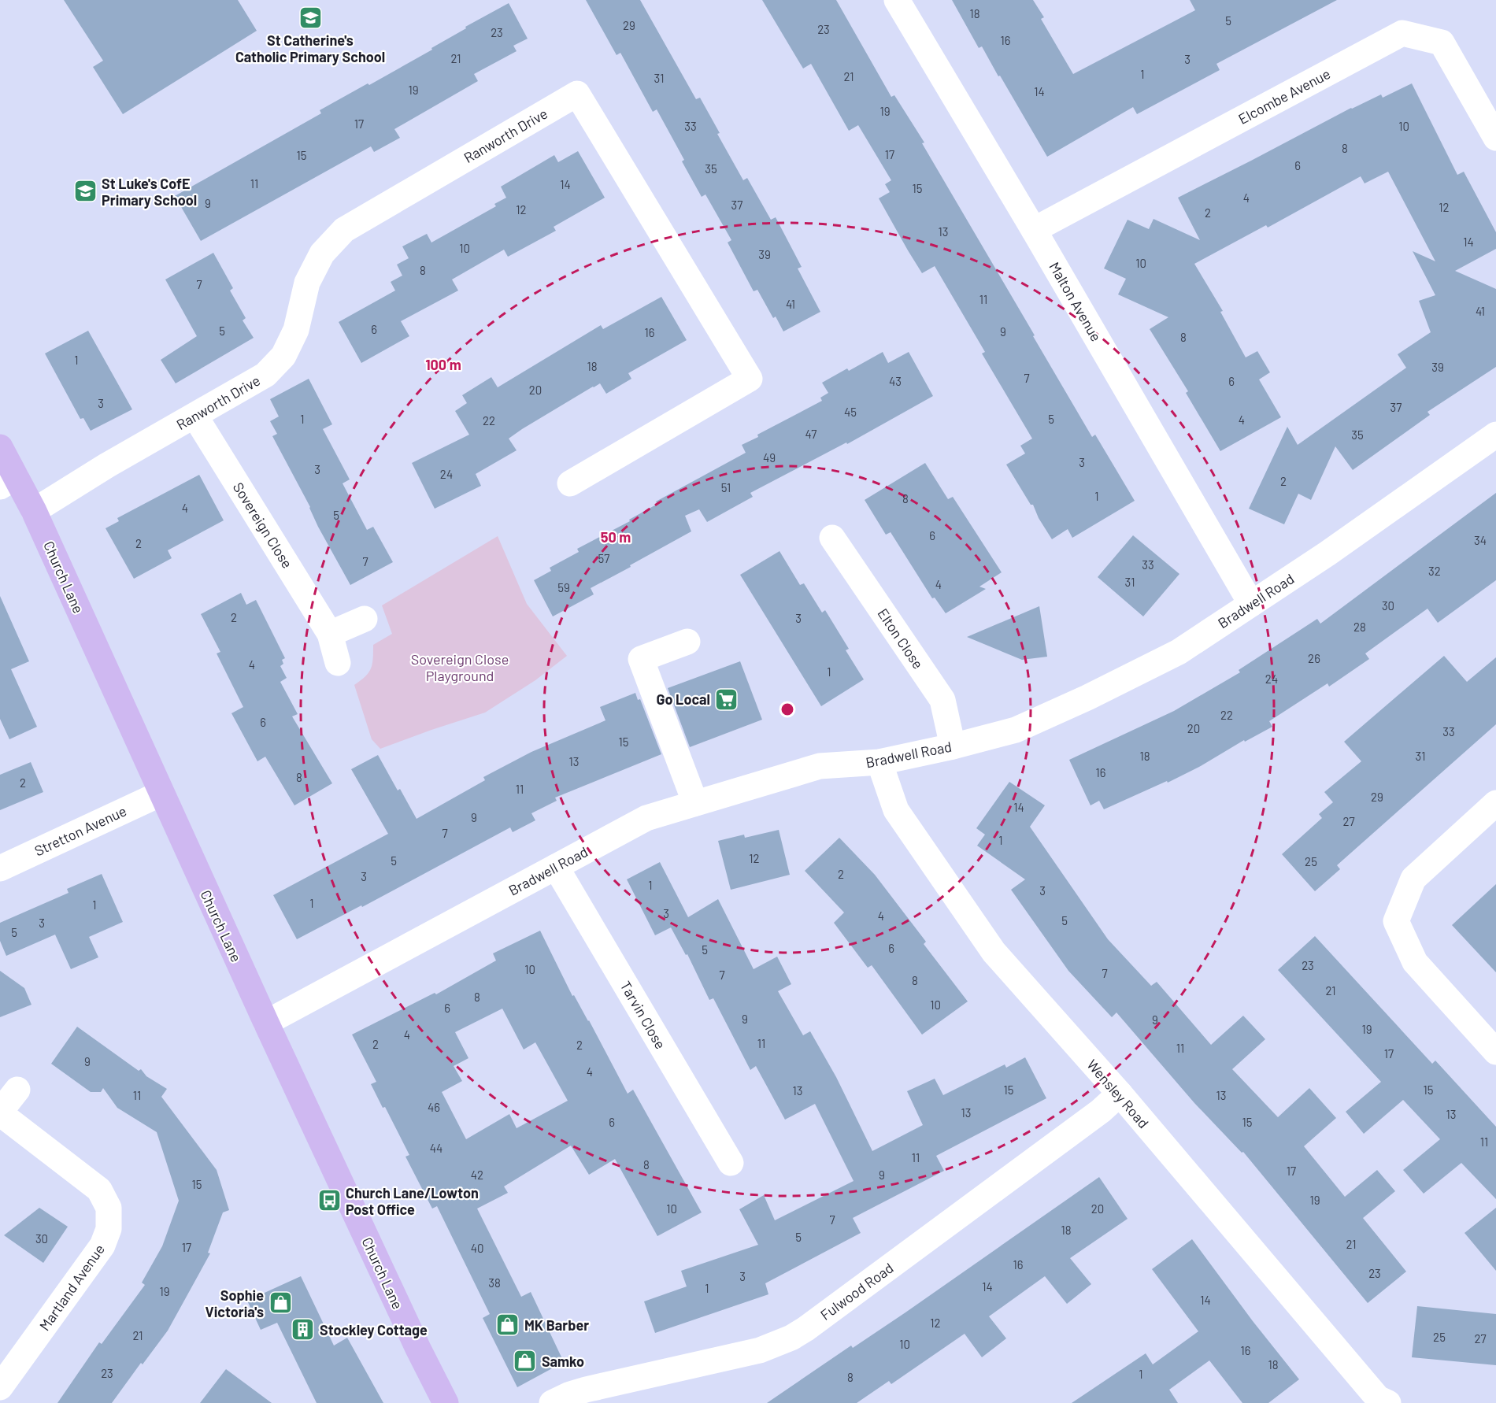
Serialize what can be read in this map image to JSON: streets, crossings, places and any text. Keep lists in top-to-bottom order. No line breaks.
{"streets":{"main road":["Church Lane"],"street":["Elcombe Avenue","Ranworth Drive","Malton Avenue","Sovereign Close","Bradwell Road","Elton Close","Stretton Avenue","Tarvin Close","Wensley Road","Martland Avenue","Fulwood Road"]},"crossings":[["Elcombe Avenue","Malton Avenue"],["Ranworth Drive","Sovereign Close"],["Ranworth Drive","Church Lane"],["Malton Avenue","Bradwell Road"],["Church Lane","Bradwell Road"],["Church Lane","Stretton Avenue"],["Bradwell Road","Elton Close"],["Bradwell Road","Tarvin Close"],["Bradwell Road","Wensley Road"],["Wensley Road","Fulwood Road"]],"parks":["Sovereign Close Playground"],"places":{"school or university":["St Catherine's Catholic Primary School","St Luke's CofE Primary School"],"supermarket":["Go Local"],"bus stop":["Church Lane/Lowton Post Office"],"shop":["Sophie Victoria's","MK Barber","Samko"],"building":["Stockley Cottage"]},"house_numbers":["18","5","29","23","23","16","21","3","1","21","31","19","14","19","17","33","10","8","17","15","6","35","11","14","15","4","9","37","12","12","2","13","14","10","39","10","8","7","11","41","41","6","5","9","16","8","1","18","39","7","43","6","20","3","37","45","1","5","4","22","47","35","49","3","3","24","2","51","1","8","4","5","6","34","2","57","7","33","32","31","4","59","30","2","3","28","26","4","1","24","22","6","20","33","15","18","31","13","16","8","2","11","29","14","9","27","7","1","12","5","25","2","3","1","3","1","1","3","4","5","3","5","6","5","23","10","7","7","8","21","8","10","6","9","9","19","4","11","2","2","11","17","9","4","15","15","13","11","13","46","13","13","6","15","11","44","11","8","17","42","9","15","19","10","20","7","18","5","30","21","17","40","16","23","3","38","14","1","19","14","12","21","25","27","10","16","18","23","1","8"],"rings":["100 m","50 m"]}
